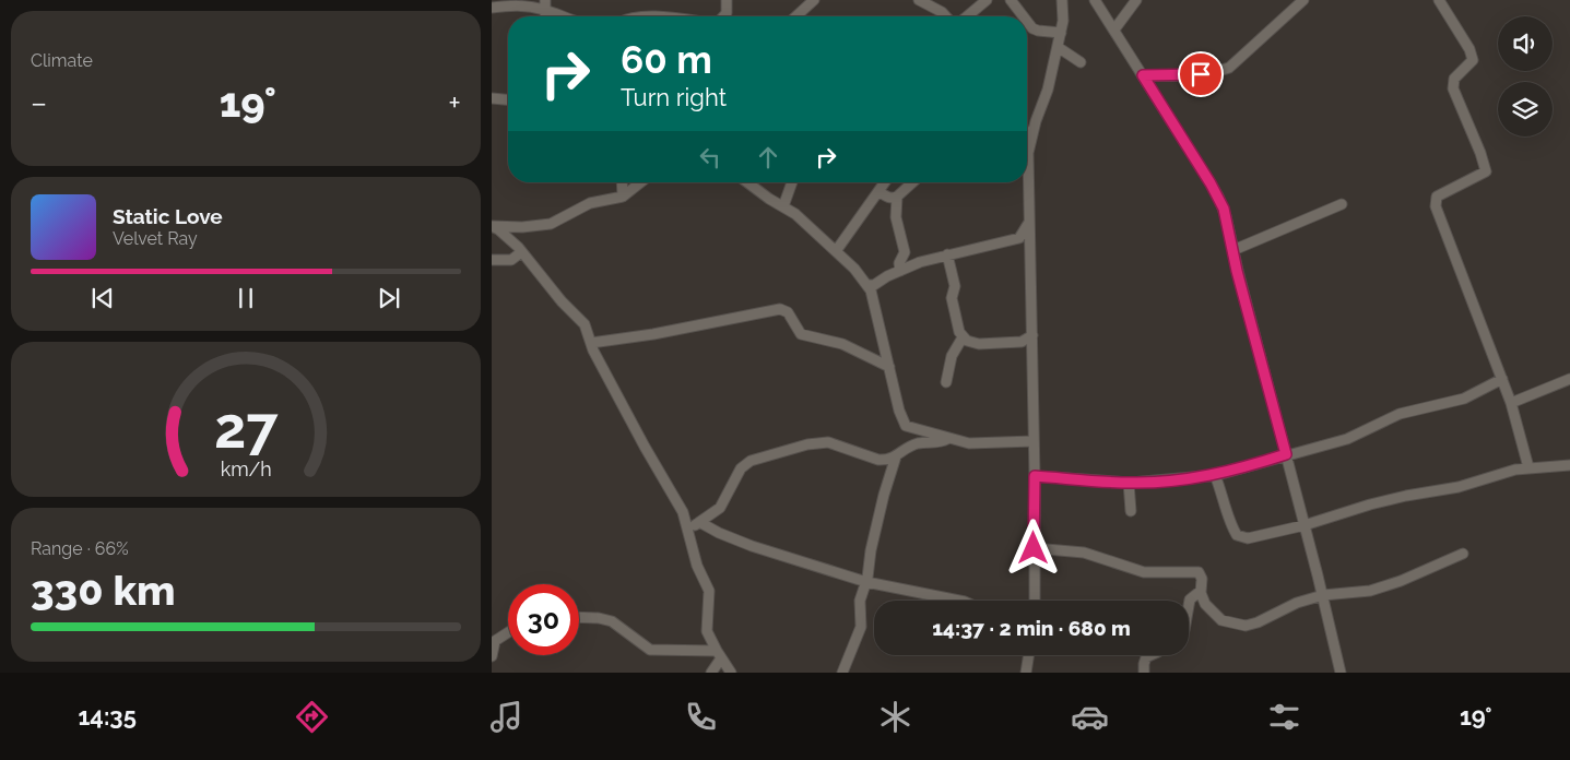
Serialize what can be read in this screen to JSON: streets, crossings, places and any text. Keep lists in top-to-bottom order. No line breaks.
{"page":{"tile":["Climate",["Range · 66%","330 km"]],"turn":["60 m","Turn right"],"heat":["−","19°","+"],"song":["Static Love","Velvet Ray"],"limit":"30","trip":"14:37 · 2 min · 680 m","tabs":["14:35","19°"],"gauge":["27","km/h"]}}
